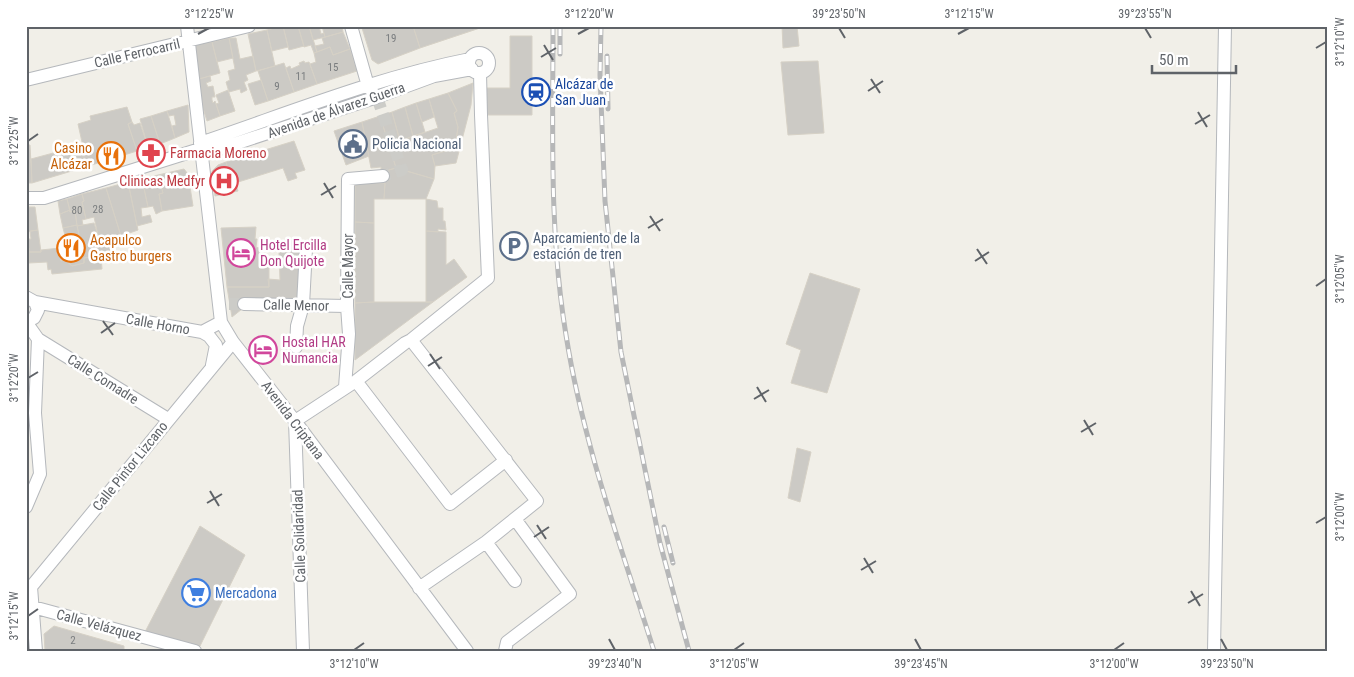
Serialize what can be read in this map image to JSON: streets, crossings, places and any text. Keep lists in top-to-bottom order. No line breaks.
{"streets":{"street":["Calle Ferrocarril","Avenida de Álvarez Guerra","Calle Mayor","Calle Menor","Calle Horno","Calle Comadre","Avenida Criptana","Calle Pintor Lizcano","Calle Solidaridad","Calle Velázquez"]},"crossings":[["Calle Ferrocarril","Avenida Criptana"],["Avenida de Álvarez Guerra","Avenida Criptana"],["Calle Mayor","Calle Menor"],["Calle Horno","Avenida Criptana"],["Calle Comadre","Calle Pintor Lizcano"],["Avenida Criptana","Calle Pintor Lizcano"],["Avenida Criptana","Calle Solidaridad"]],"places":{"station":["Alcázar de San Juan"],"public building":["Policia Nacional"],"pharmacy":["Farmacia Moreno"],"restaurant":["Casino Alcázar","Acapulco Gastro burgers"],"hospital":["Clinicas Medfyr"],"parking":["Aparcamiento de la estación de tren"],"hotel":["Hotel Ercilla Don Quijote","Hostal HAR Numancia"],"supermarket":["Mercadona"]},"house_numbers":["19","15","11","9","28","80","2"],"scale_bar":"50 m","coordinates":["3°12'25\"W","3°12'20\"W","39°23'50\"N","3°12'15\"W","39°23'55\"N","3°12'10\"W","3°12'05\"W","3°12'00\"W","39°23'40\"N","39°23'45\"N"]}
